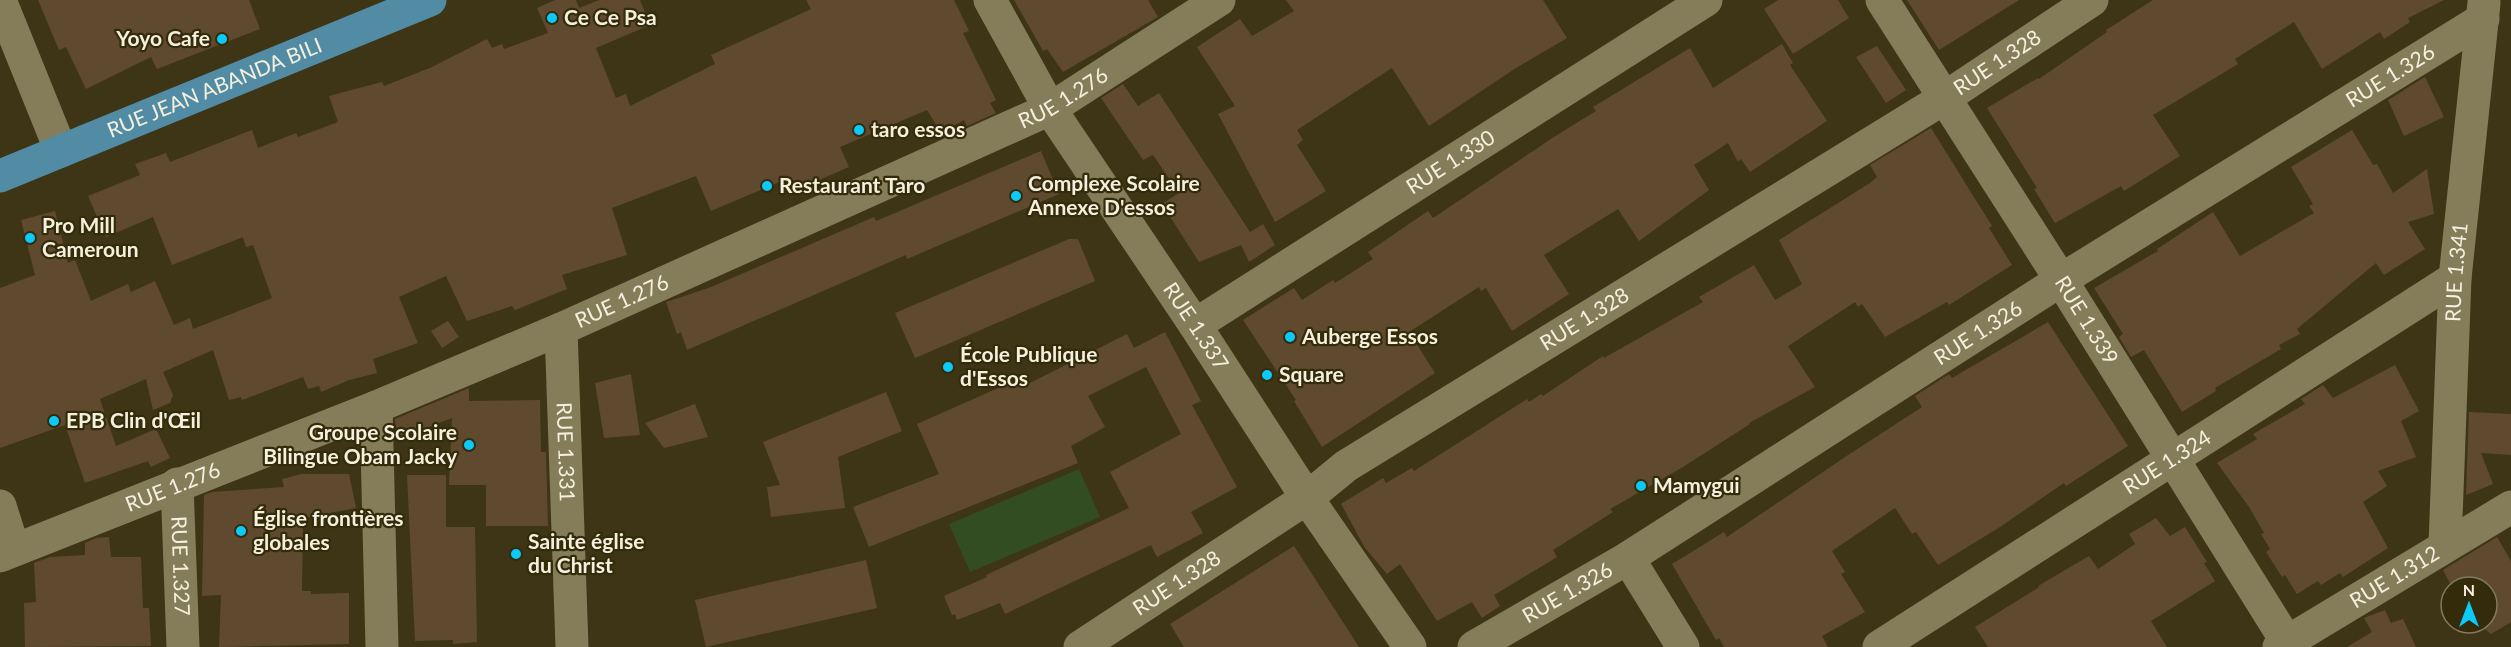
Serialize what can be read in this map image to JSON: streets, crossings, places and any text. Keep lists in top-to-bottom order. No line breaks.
{"streets":{"main road":["RUE JEAN ABANDA BILI"],"street":["RUE 1.328","RUE 1.326","RUE 1.276","RUE 1.330","RUE 1.341","RUE 1.339","RUE 1.337","RUE 1.331","RUE 1.324","RUE 1.327","RUE 1.312"]},"crossings":[["RUE 1.328","RUE 1.339"],["RUE 1.328","RUE 1.337"],["RUE 1.326","RUE 1.341"],["RUE 1.326","RUE 1.339"],["RUE 1.276","RUE 1.337"],["RUE 1.276","RUE 1.331"],["RUE 1.276","RUE 1.327"],["RUE 1.330","RUE 1.337"],["RUE 1.341","RUE 1.324"],["RUE 1.341","RUE 1.312"],["RUE 1.339","RUE 1.324"],["RUE 1.339","RUE 1.312"]],"places":["Ce Ce Psa","Yoyo Cafe","taro essos","Restaurant Taro","Complexe Scolaire Annexe D'essos","Pro Mill Cameroun","Auberge Essos","École Publique d'Essos","Square","EPB Clin d'Œil","Groupe Scolaire Bilingue Obam Jacky","Mamygui","Église frontières globales","Sainte église du Christ"],"north":"top"}
